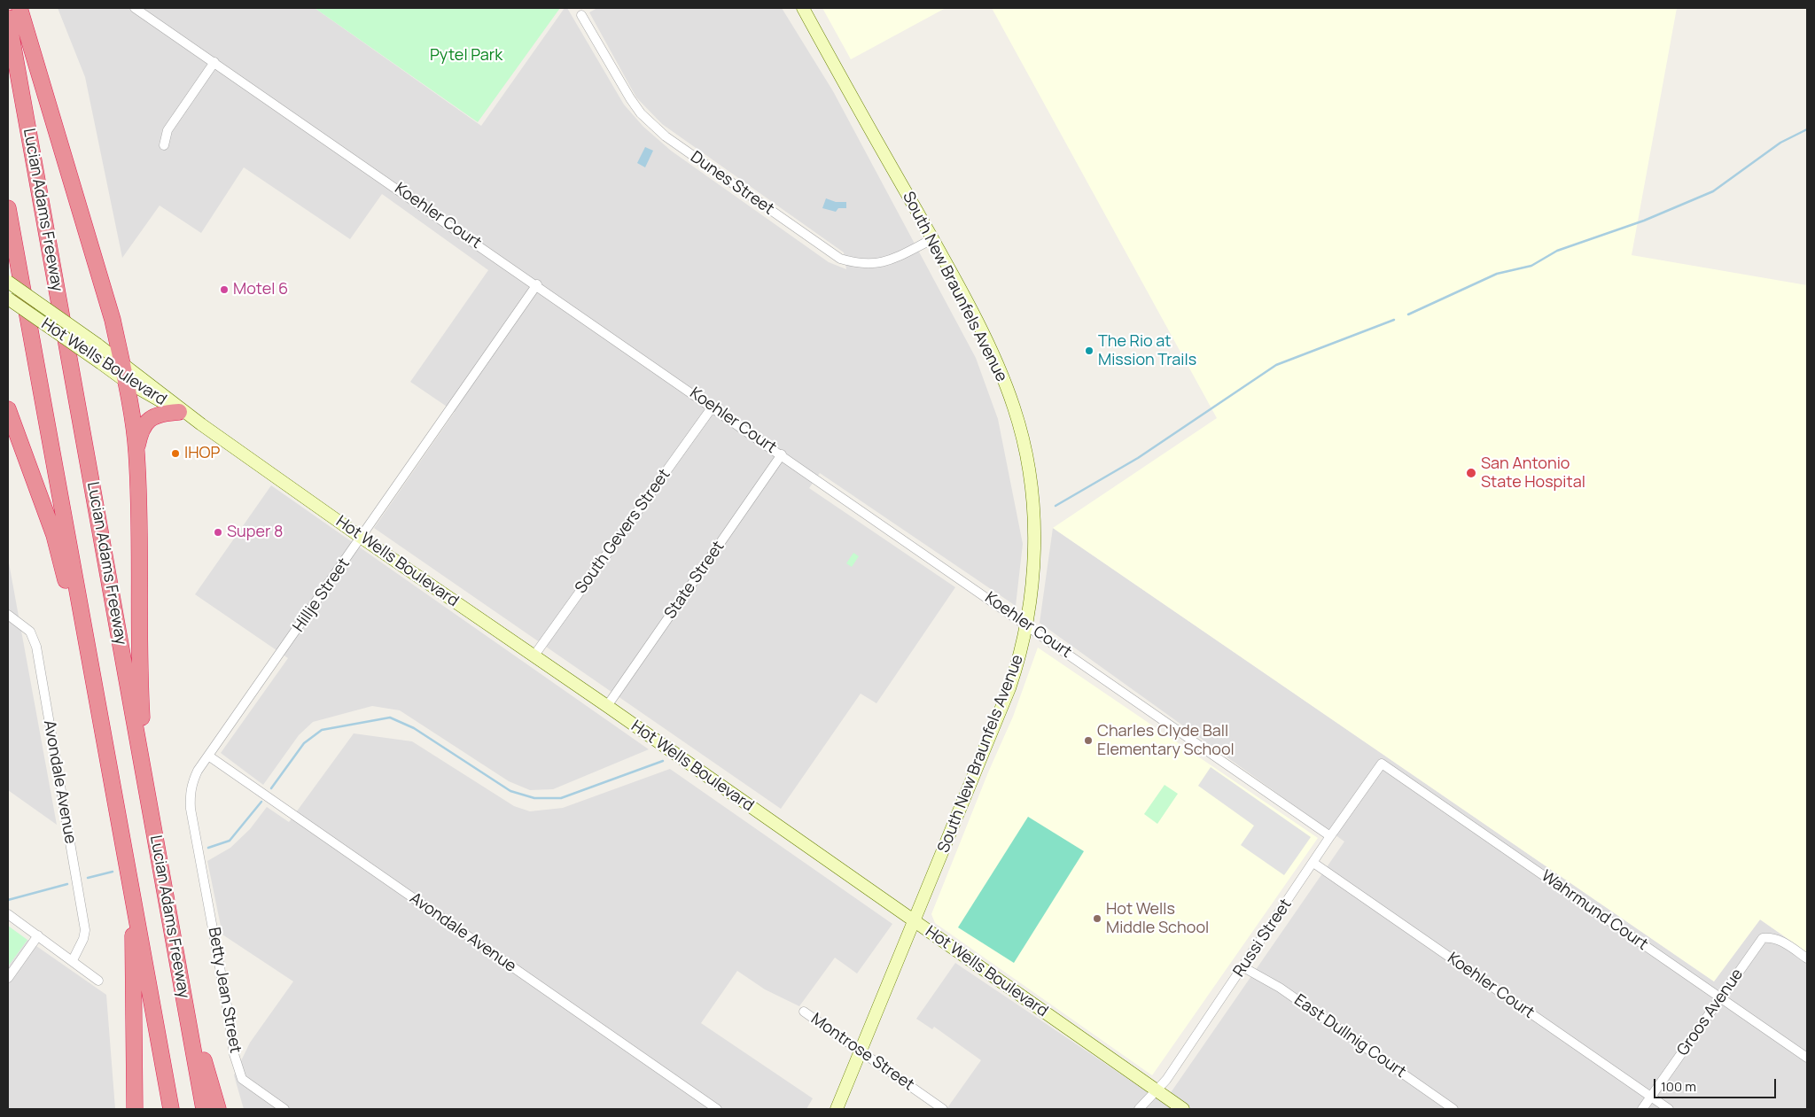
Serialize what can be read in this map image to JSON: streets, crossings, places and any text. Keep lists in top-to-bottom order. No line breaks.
{"streets":{"highway":["Lucian Adams Freeway"],"street":["Dunes Street","Koehler Court","South New Braunfels Avenue","Hot Wells Boulevard","South Gevers Street","State Street","Hillje Street","Avondale Avenue","Wahrmund Court","Russi Street","Betty Jean Street","Groos Avenue","East Dullnig Court","Montrose Street"]},"crossings":[["Dunes Street","South New Braunfels Avenue"],["Koehler Court","South New Braunfels Avenue"],["Koehler Court","South Gevers Street"],["Koehler Court","State Street"],["Koehler Court","Hillje Street"],["Koehler Court","Russi Street"],["Koehler Court","Groos Avenue"],["South New Braunfels Avenue","Hot Wells Boulevard"],["South New Braunfels Avenue","Montrose Street"],["Hot Wells Boulevard","South Gevers Street"],["Hot Wells Boulevard","State Street"],["Hot Wells Boulevard","Hillje Street"],["Hot Wells Boulevard","Russi Street"],["Hillje Street","Avondale Avenue"],["Hillje Street","Betty Jean Street"],["Wahrmund Court","Russi Street"],["Wahrmund Court","Groos Avenue"],["Russi Street","East Dullnig Court"]],"parks":["Pytel Park"],"places":["Motel 6","The Rio at Mission Trails","IHOP","San Antonio State Hospital","Super 8","Charles Clyde Ball Elementary School","Hot Wells Middle School"],"scale_bar":"100 m"}
